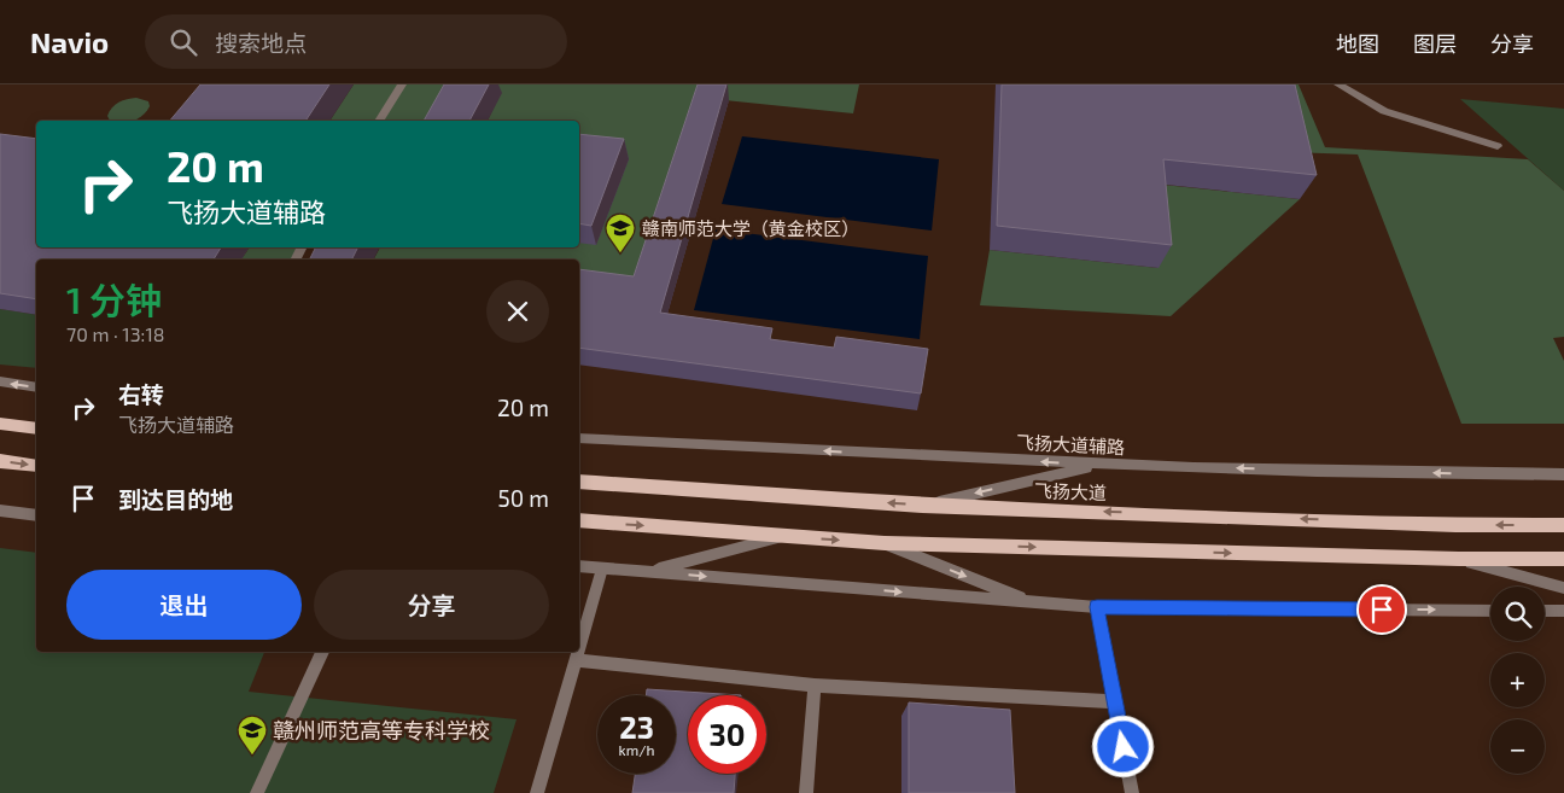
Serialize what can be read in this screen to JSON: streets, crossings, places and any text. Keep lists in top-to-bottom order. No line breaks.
{"streets":{"main road":["飞扬大道"],"street":["飞扬大道辅路"]},"places":{"school or university":["赣南师范大学（黄金校区）","赣州师范高等专科学校"]},"page":{"header":"Navio","search":"搜索地点","nav":["地图","图层","分享"],"turn":["20 m","飞扬大道辅路"],"heading":["1 分钟","70 m · 13:18"],"list":[{"name":"右转","note":"飞扬大道辅路","value":"20 m"},{"name":"到达目的地","value":"50 m"}],"buttons":["退出","分享"],"map_buttons":["+","−"],"speed":"23 km/h","limit":"30"}}
